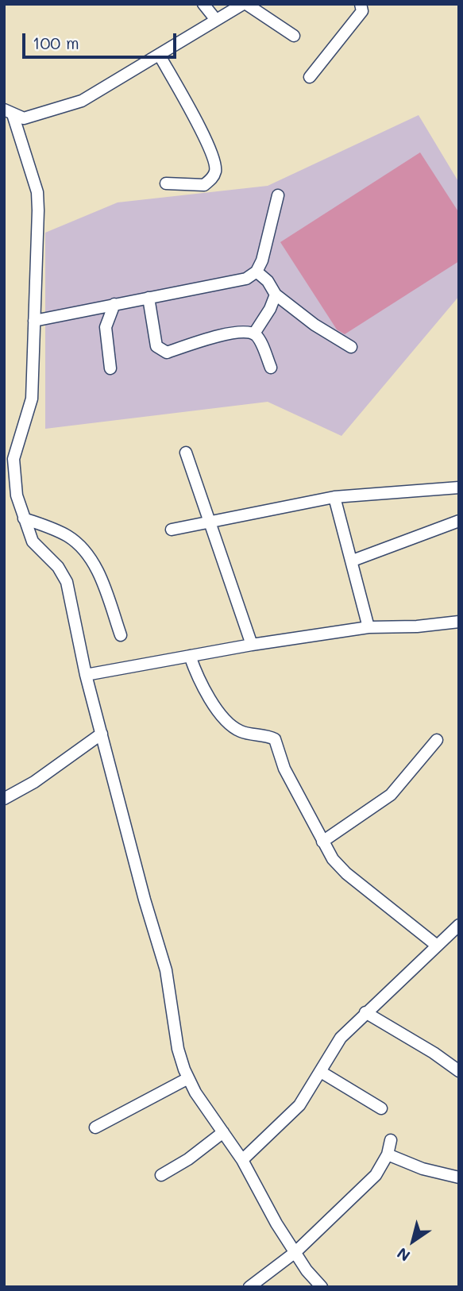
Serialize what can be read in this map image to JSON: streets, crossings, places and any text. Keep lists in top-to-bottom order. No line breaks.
{"scale_bar":"100 m","north":"bottom left"}
